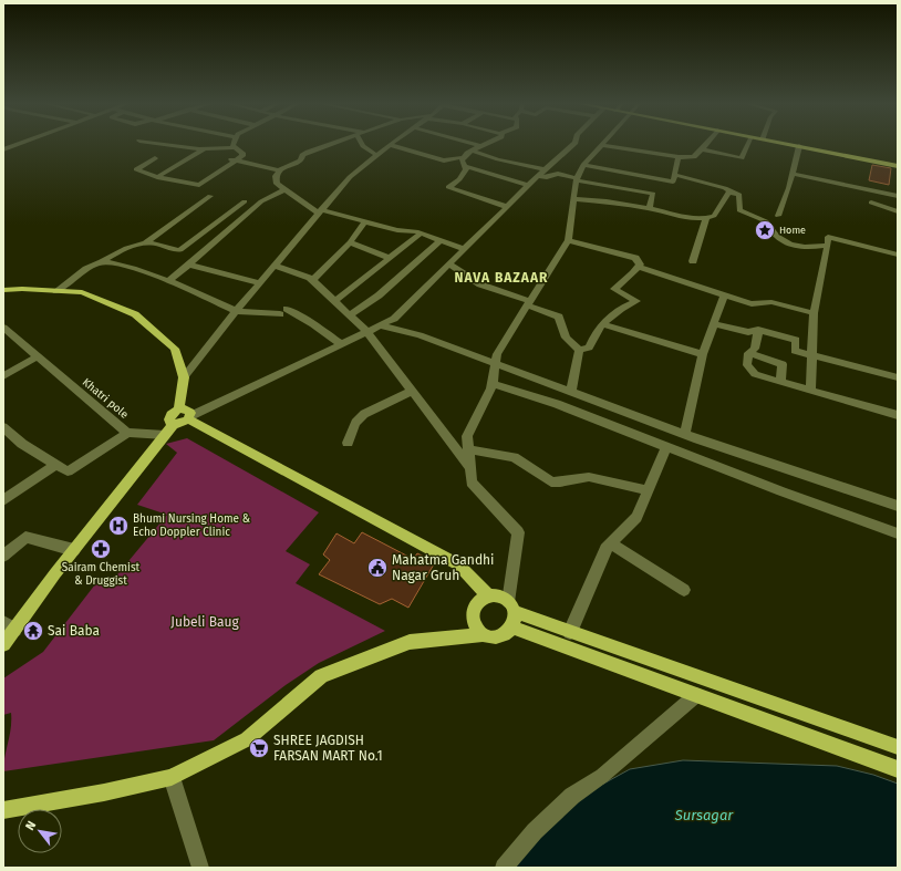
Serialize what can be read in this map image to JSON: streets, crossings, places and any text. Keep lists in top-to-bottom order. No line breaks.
{"streets":{"street":["Khatri pole"]},"districts":["NAVA BAZAAR"],"water":["Sursagar"],"parks":["Jubeli Baug"],"places":{"place":["Home"],"hospital":["Bhumi Nursing Home & Echo Doppler Clinic"],"pharmacy":["Sairam Chemist & Druggist"],"public building":["Mahatma Gandhi Nagar Gruh"],"temple":["Sai Baba"],"supermarket":["SHREE JAGDISH FARSAN MART No.1"]},"north":"top left"}
